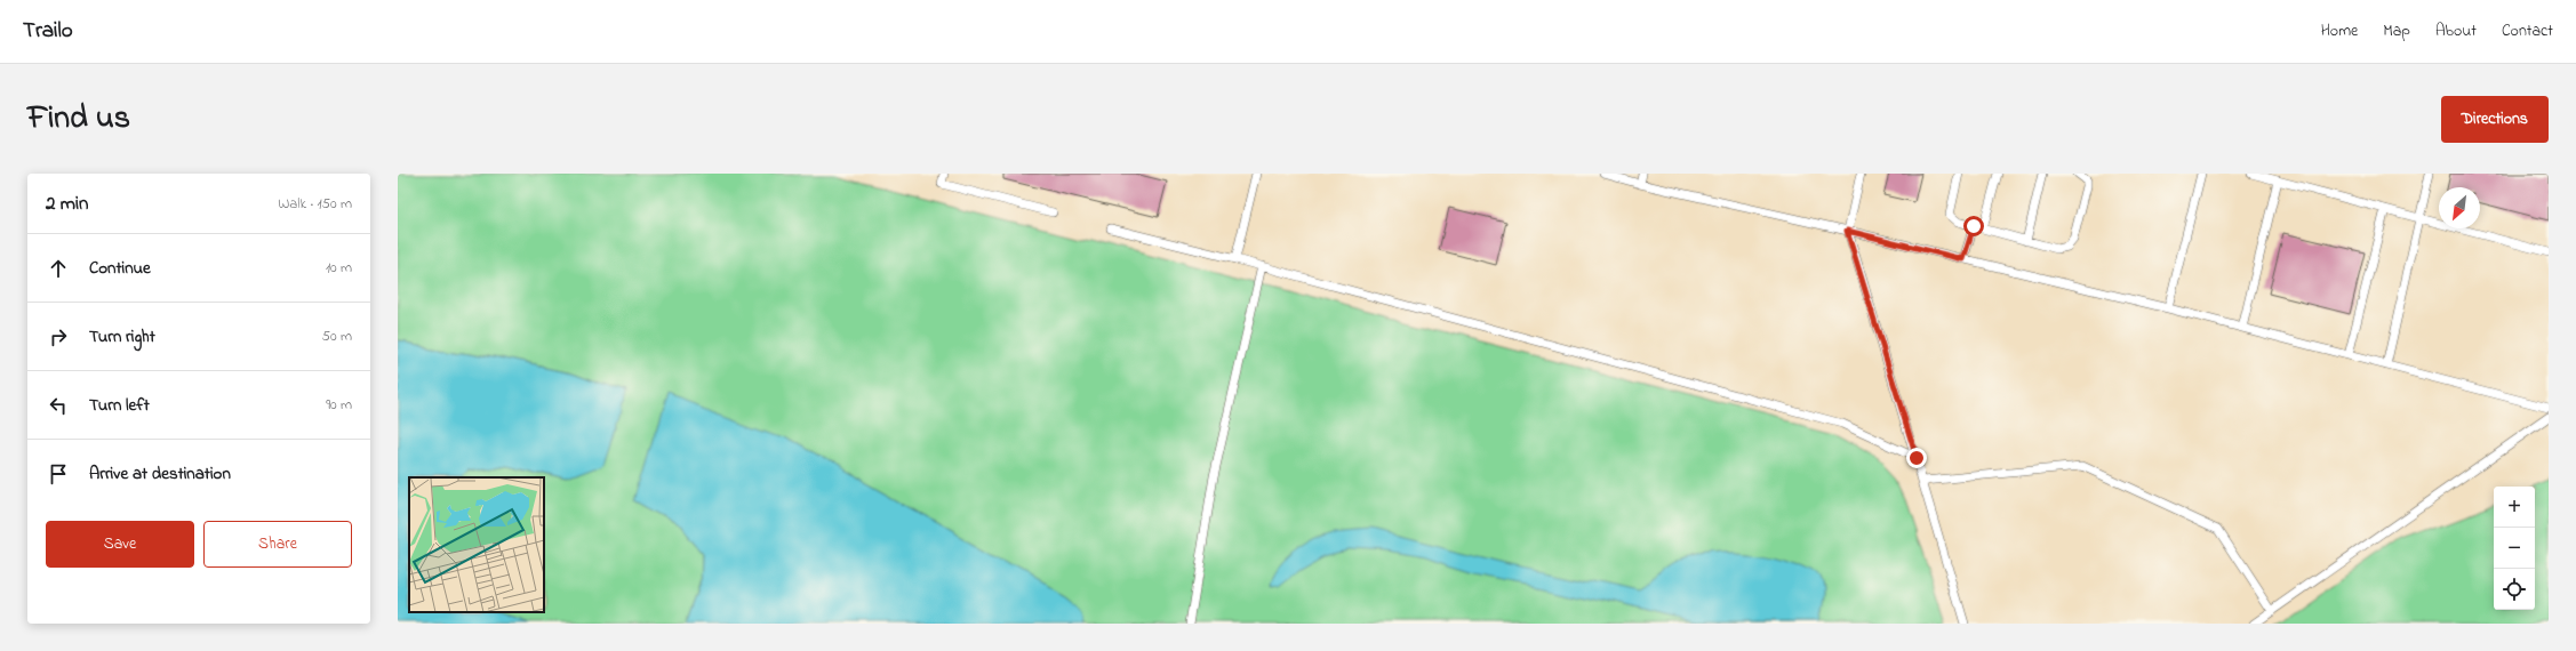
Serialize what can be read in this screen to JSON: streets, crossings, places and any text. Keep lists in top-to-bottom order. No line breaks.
{"north":"bottom left","page":{"header":"Trailo","nav":["Home","Map","About","Contact"],"title":"Find us","buttons":["Directions",["Save","Share"]],"heading":["2 min","Walk · 150 m"],"list":[["Continue","10 m"],["Turn right","50 m"],["Turn left","90 m"],"Arrive at destination"],"map_buttons":["+","−"]}}
